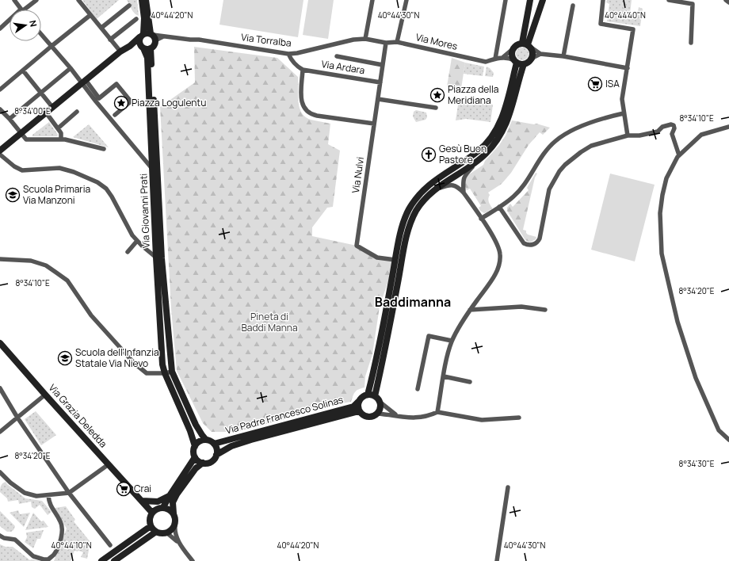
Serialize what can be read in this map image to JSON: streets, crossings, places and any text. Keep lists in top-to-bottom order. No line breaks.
{"streets":{"street":["Via Torralba","Via Mores","Via Ardara","Via Nulvi","Via Giovanni Prati","Via Padre Francesco Solinas","Via Grazia Deledda"]},"crossings":[["Via Torralba","Via Mores"],["Via Mores","Via Nulvi"],["Via Ardara","Via Nulvi"],["Via Giovanni Prati","Via Padre Francesco Solinas"]],"districts":["Baddimanna"],"parks":["Pineta di Baddi Manna"],"places":{"supermarket":["ISA","Crai"],"place":["Piazza della Meridiana","Piazza Logulentu"],"church":["Gesù Buon Pastore"],"school or university":["Scuola Primaria Via Manzoni","Scuola dell'Infanzia Statale Via Nievo"]},"north":"right","coordinates":["40°44'20\"N","40°44'30\"N","40°44'40\"N","8°34'00\"E","8°34'10\"E","8°34'20\"E","8°34'30\"E","40°44'10\"N"]}
